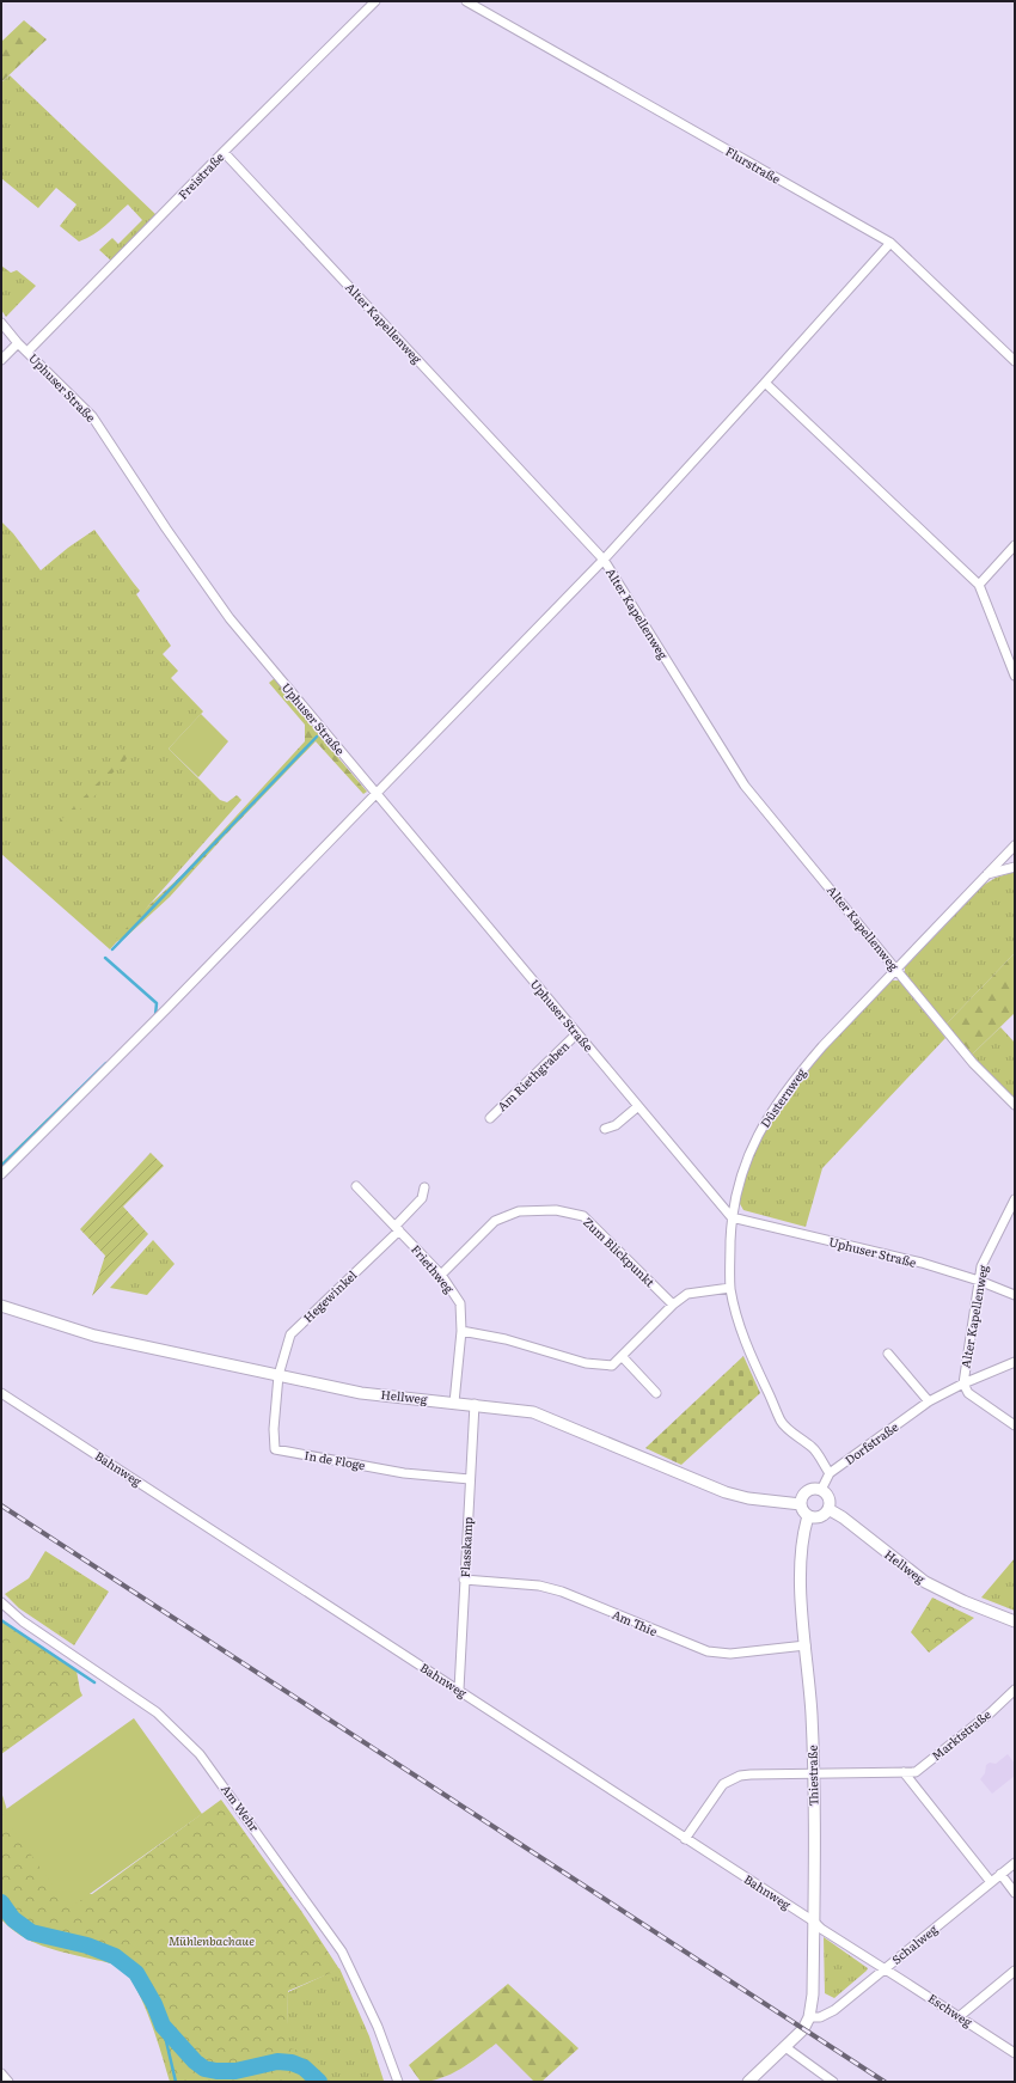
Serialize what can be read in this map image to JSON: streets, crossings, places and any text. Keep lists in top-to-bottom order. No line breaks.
{"streets":{"street":["Flurstraße","Freistraße","Alter Kapellenweg","Uphuser Straße","Am Riethgraben","Düsternweg","Zum Blickpunkt","Friethweg","Hegewinkel","Hellweg","Dorfstraße","In de Floge","Bahnweg","Flasskamp","Am Thie","Marktstraße","Thiestraße","Am Wehr","Schalweg","Eschweg"]},"crossings":[["Freistraße","Alter Kapellenweg"],["Freistraße","Uphuser Straße"],["Alter Kapellenweg","Uphuser Straße"],["Alter Kapellenweg","Düsternweg"],["Alter Kapellenweg","Dorfstraße"],["Uphuser Straße","Am Riethgraben"],["Uphuser Straße","Düsternweg"],["Düsternweg","Dorfstraße"],["Zum Blickpunkt","Friethweg"],["Friethweg","Hegewinkel"],["Friethweg","Hellweg"],["Hegewinkel","Hellweg"],["Hegewinkel","In de Floge"],["Hellweg","Dorfstraße"],["Hellweg","In de Floge"],["Hellweg","Flasskamp"],["Hellweg","Thiestraße"],["Dorfstraße","Thiestraße"],["In de Floge","Flasskamp"],["Bahnweg","Flasskamp"],["Bahnweg","Marktstraße"],["Bahnweg","Thiestraße"],["Bahnweg","Schalweg"],["Bahnweg","Eschweg"],["Flasskamp","Am Thie"],["Am Thie","Thiestraße"],["Marktstraße","Thiestraße"],["Thiestraße","Schalweg"],["Schalweg","Eschweg"]],"parks":["Mühlenbachaue"]}
